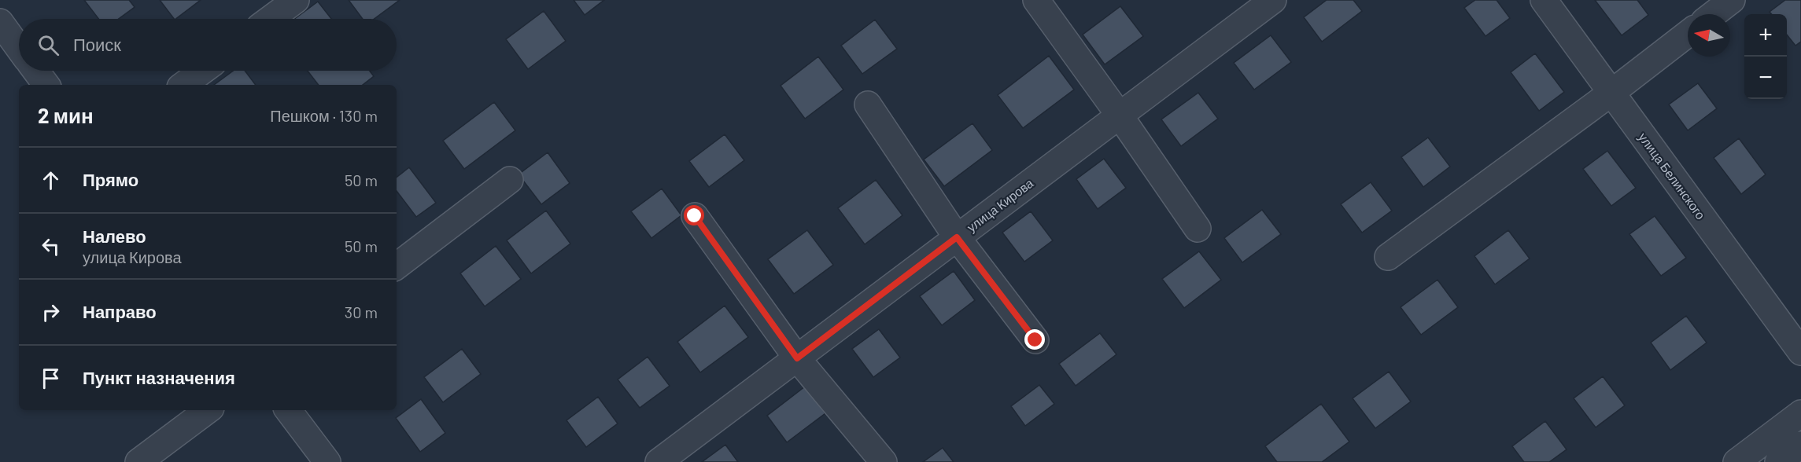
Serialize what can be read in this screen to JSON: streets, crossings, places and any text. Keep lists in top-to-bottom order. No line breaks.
{"streets":{"street":["улица Белинского","улица Кирова"]},"north":"left","page":{"map_buttons":["+","−"],"search":"Поиск","heading":["2 мин","Пешком · 130 m"],"list":[["Прямо","50 m"],["Налево","улица Кирова","50 m"],["Направо","30 m"],"Пункт назначения"]}}
